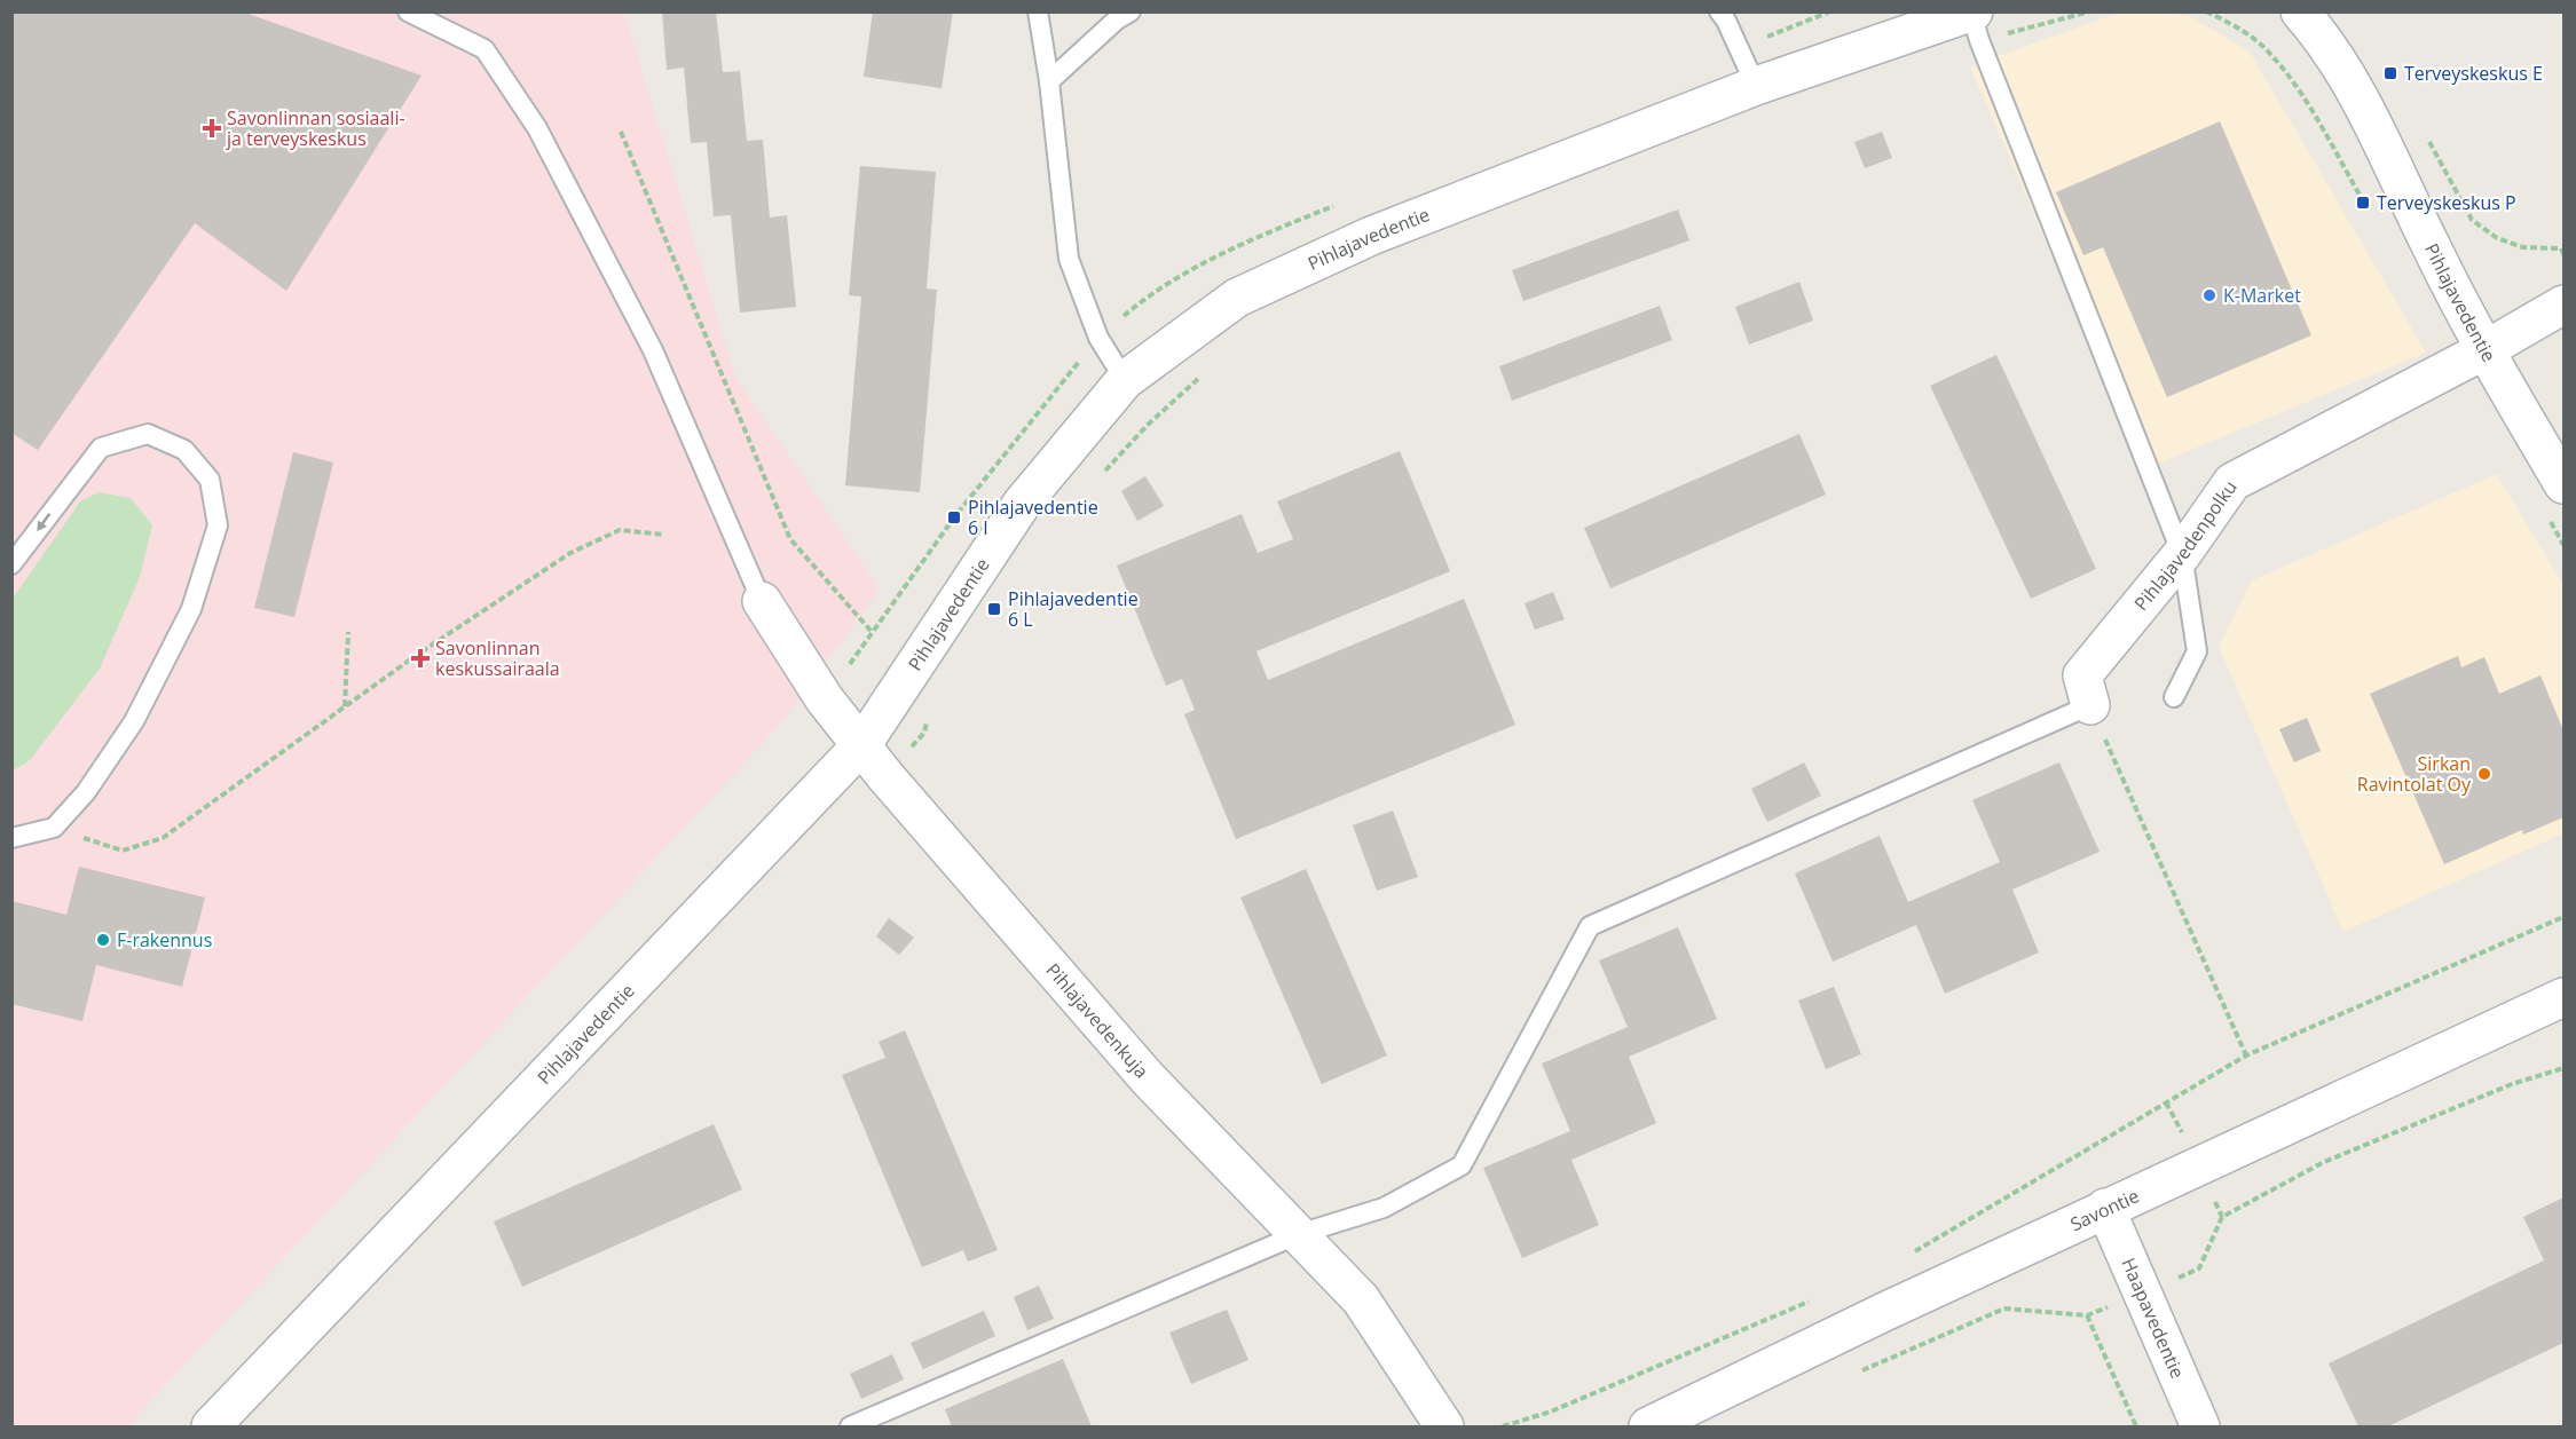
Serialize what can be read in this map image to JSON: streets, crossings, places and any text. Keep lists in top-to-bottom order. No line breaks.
{"streets":{"street":["Pihlajavedentie","Pihlajavedenpolku","Pihlajavedenkuja","Savontie","Haapavedentie"]},"crossings":[["Pihlajavedentie","Pihlajavedenpolku"],["Pihlajavedentie","Pihlajavedenkuja"],["Savontie","Haapavedentie"]],"places":{"transit":["Terveyskeskus E","Terveyskeskus P","Pihlajavedentie 6 I","Pihlajavedentie 6 L"],"health":["Savonlinnan sosiaali- ja terveyskeskus","Savonlinnan keskussairaala"],"other":["K-Market","Sirkan Ravintolat Oy","F-rakennus"]}}
